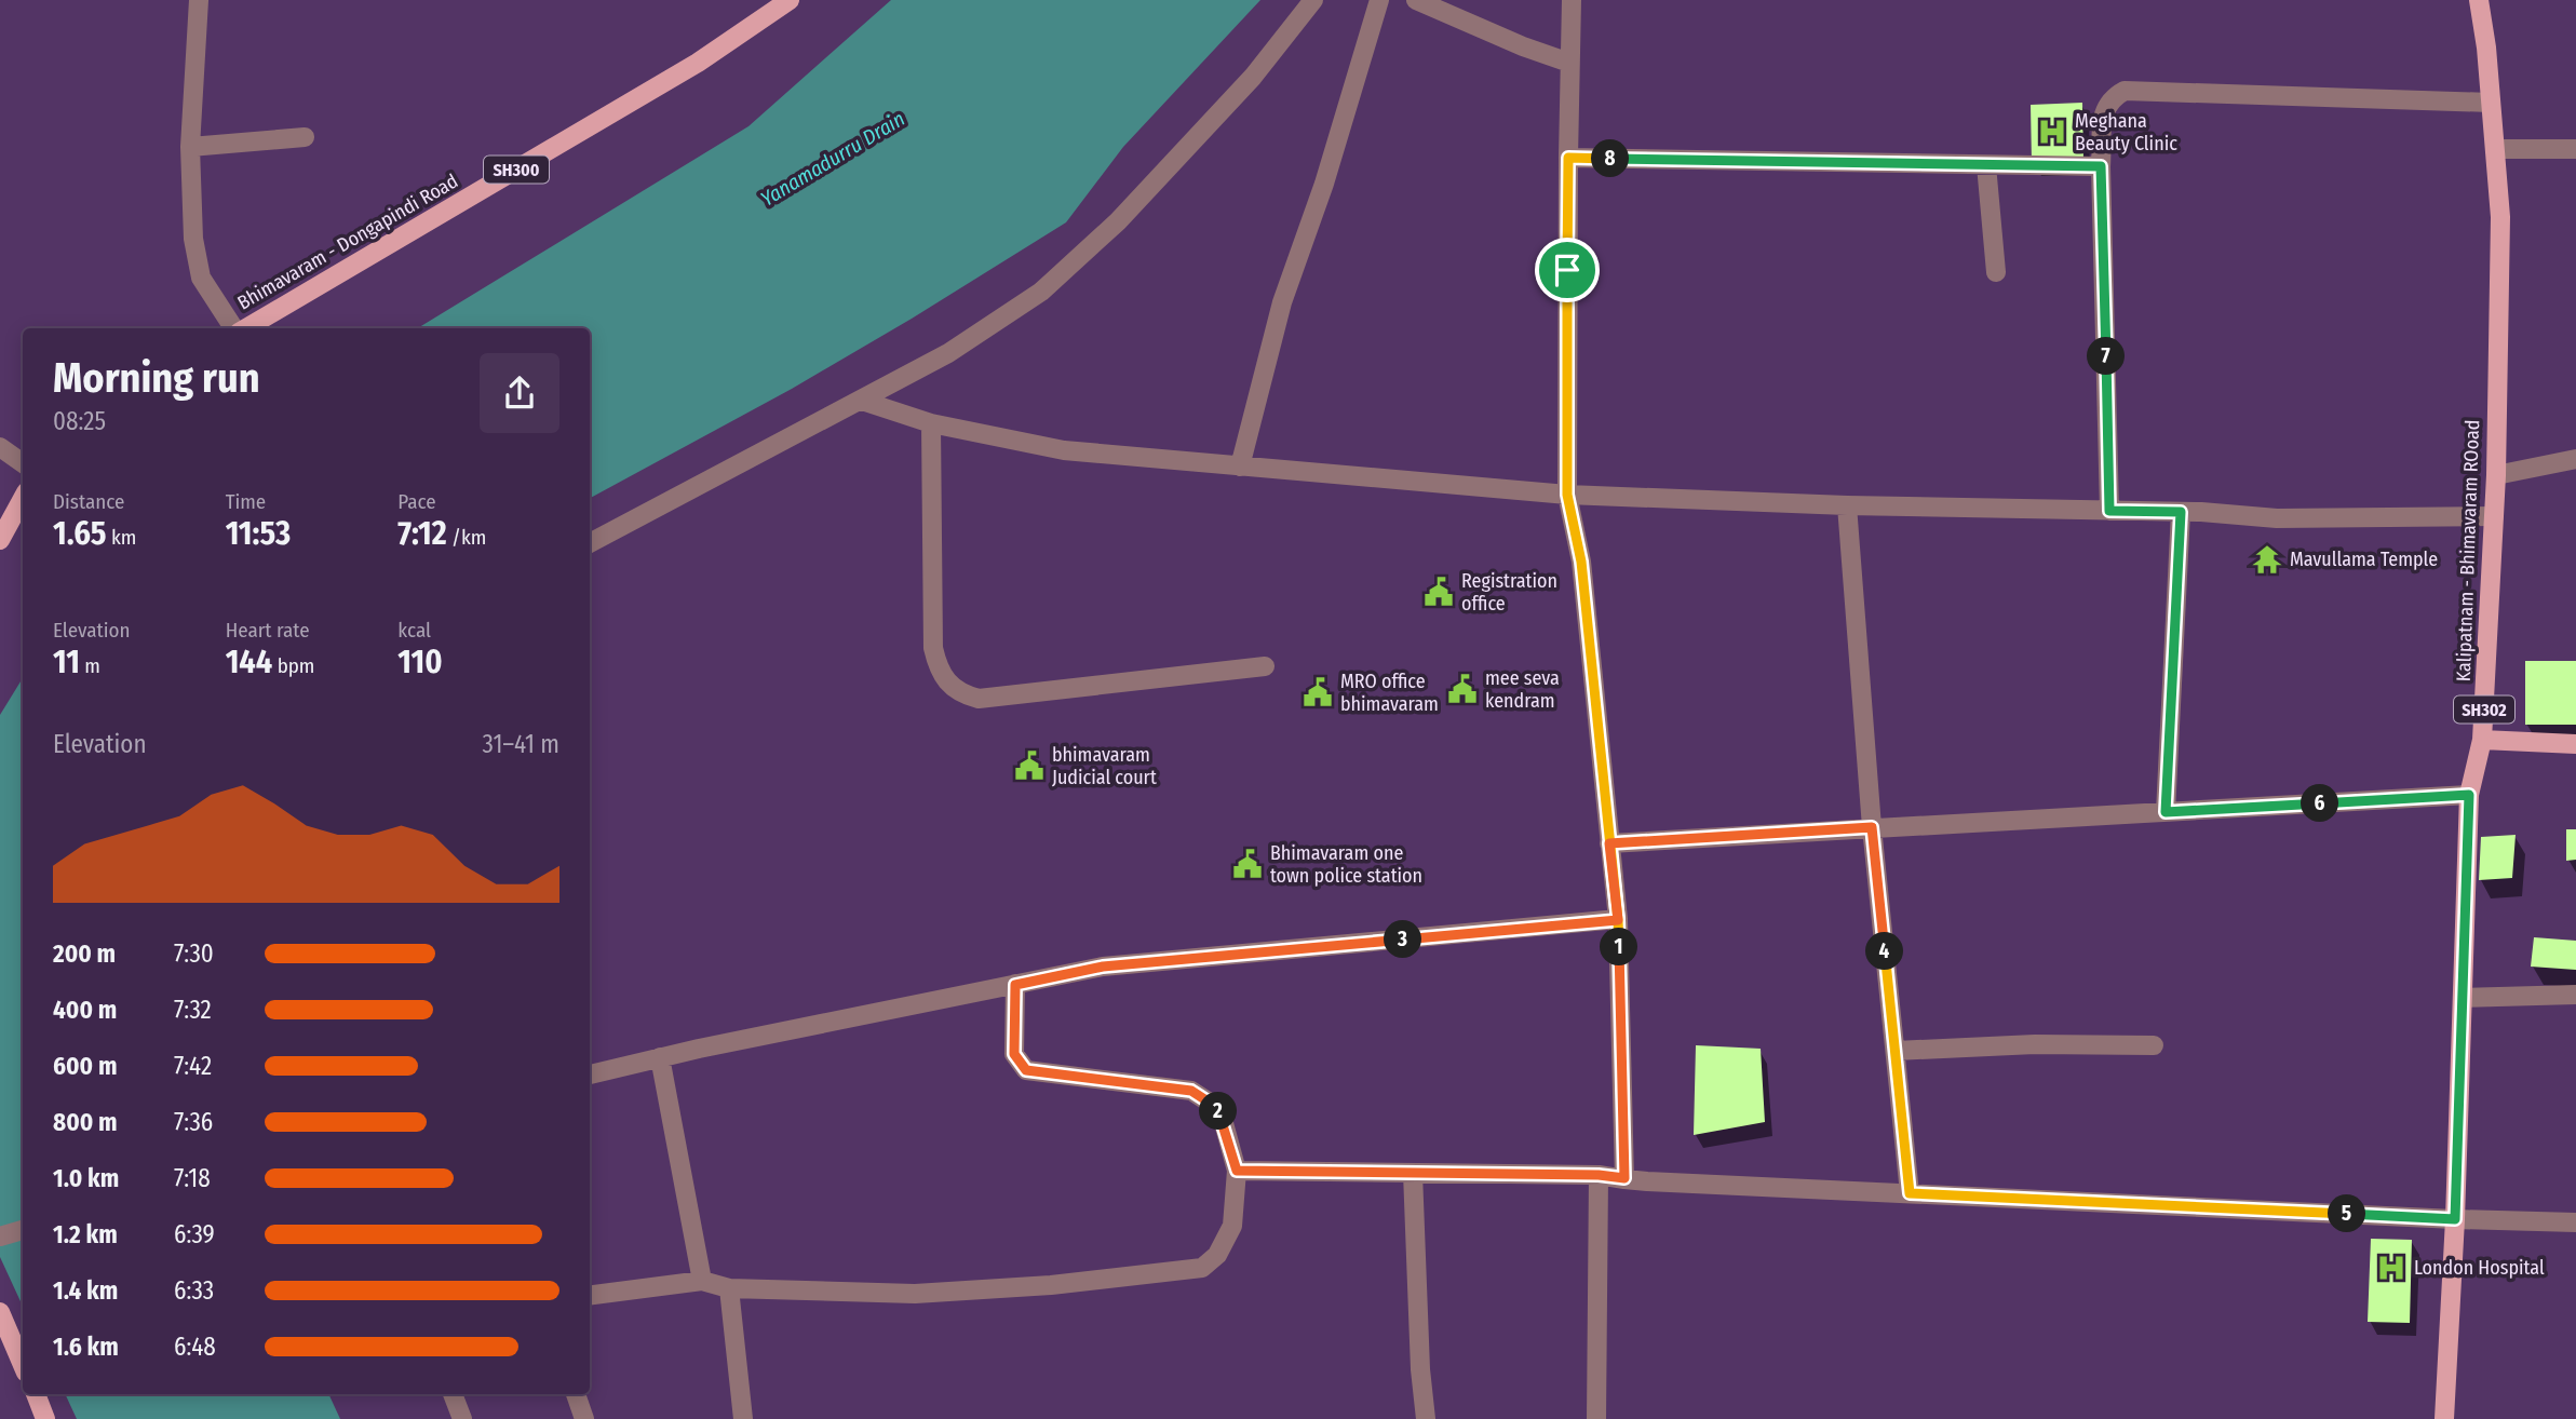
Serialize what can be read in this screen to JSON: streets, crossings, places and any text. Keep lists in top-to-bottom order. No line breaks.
{"streets":{"main road":["SH300","Bhimavaram - Dongapindi Road","Kalipatnam - Bhimavaram ROoad","SH302"]},"water":["Yanamadurru Drain"],"places":{"hospital":["Meghana Beauty Clinic","London Hospital"],"temple":["Mavullama Temple"],"public building":["Registration office","mee seva kendram","MRO office bhimavaram","bhimavaram Judicial court","Bhimavaram one town police station"]},"page":{"pins":["8","7","6","3","1","4","2","5"],"heading":["Morning run","08:25"],"stats":[["Distance","1.65 km"],["Time","11:53"],["Pace","7:12 /km"],["Elevation","11 m"],["Heart rate","144 bpm"],["kcal","110"]],"chart":["Elevation","31–41 m"],"list":[{"name":"200 m","note":"7:30"},{"name":"400 m","note":"7:32"},{"name":"600 m","note":"7:42"},{"name":"800 m","note":"7:36"},{"name":"1.0 km","note":"7:18"},{"name":"1.2 km","note":"6:39"},{"name":"1.4 km","note":"6:33"},{"name":"1.6 km","note":"6:48"}]}}
